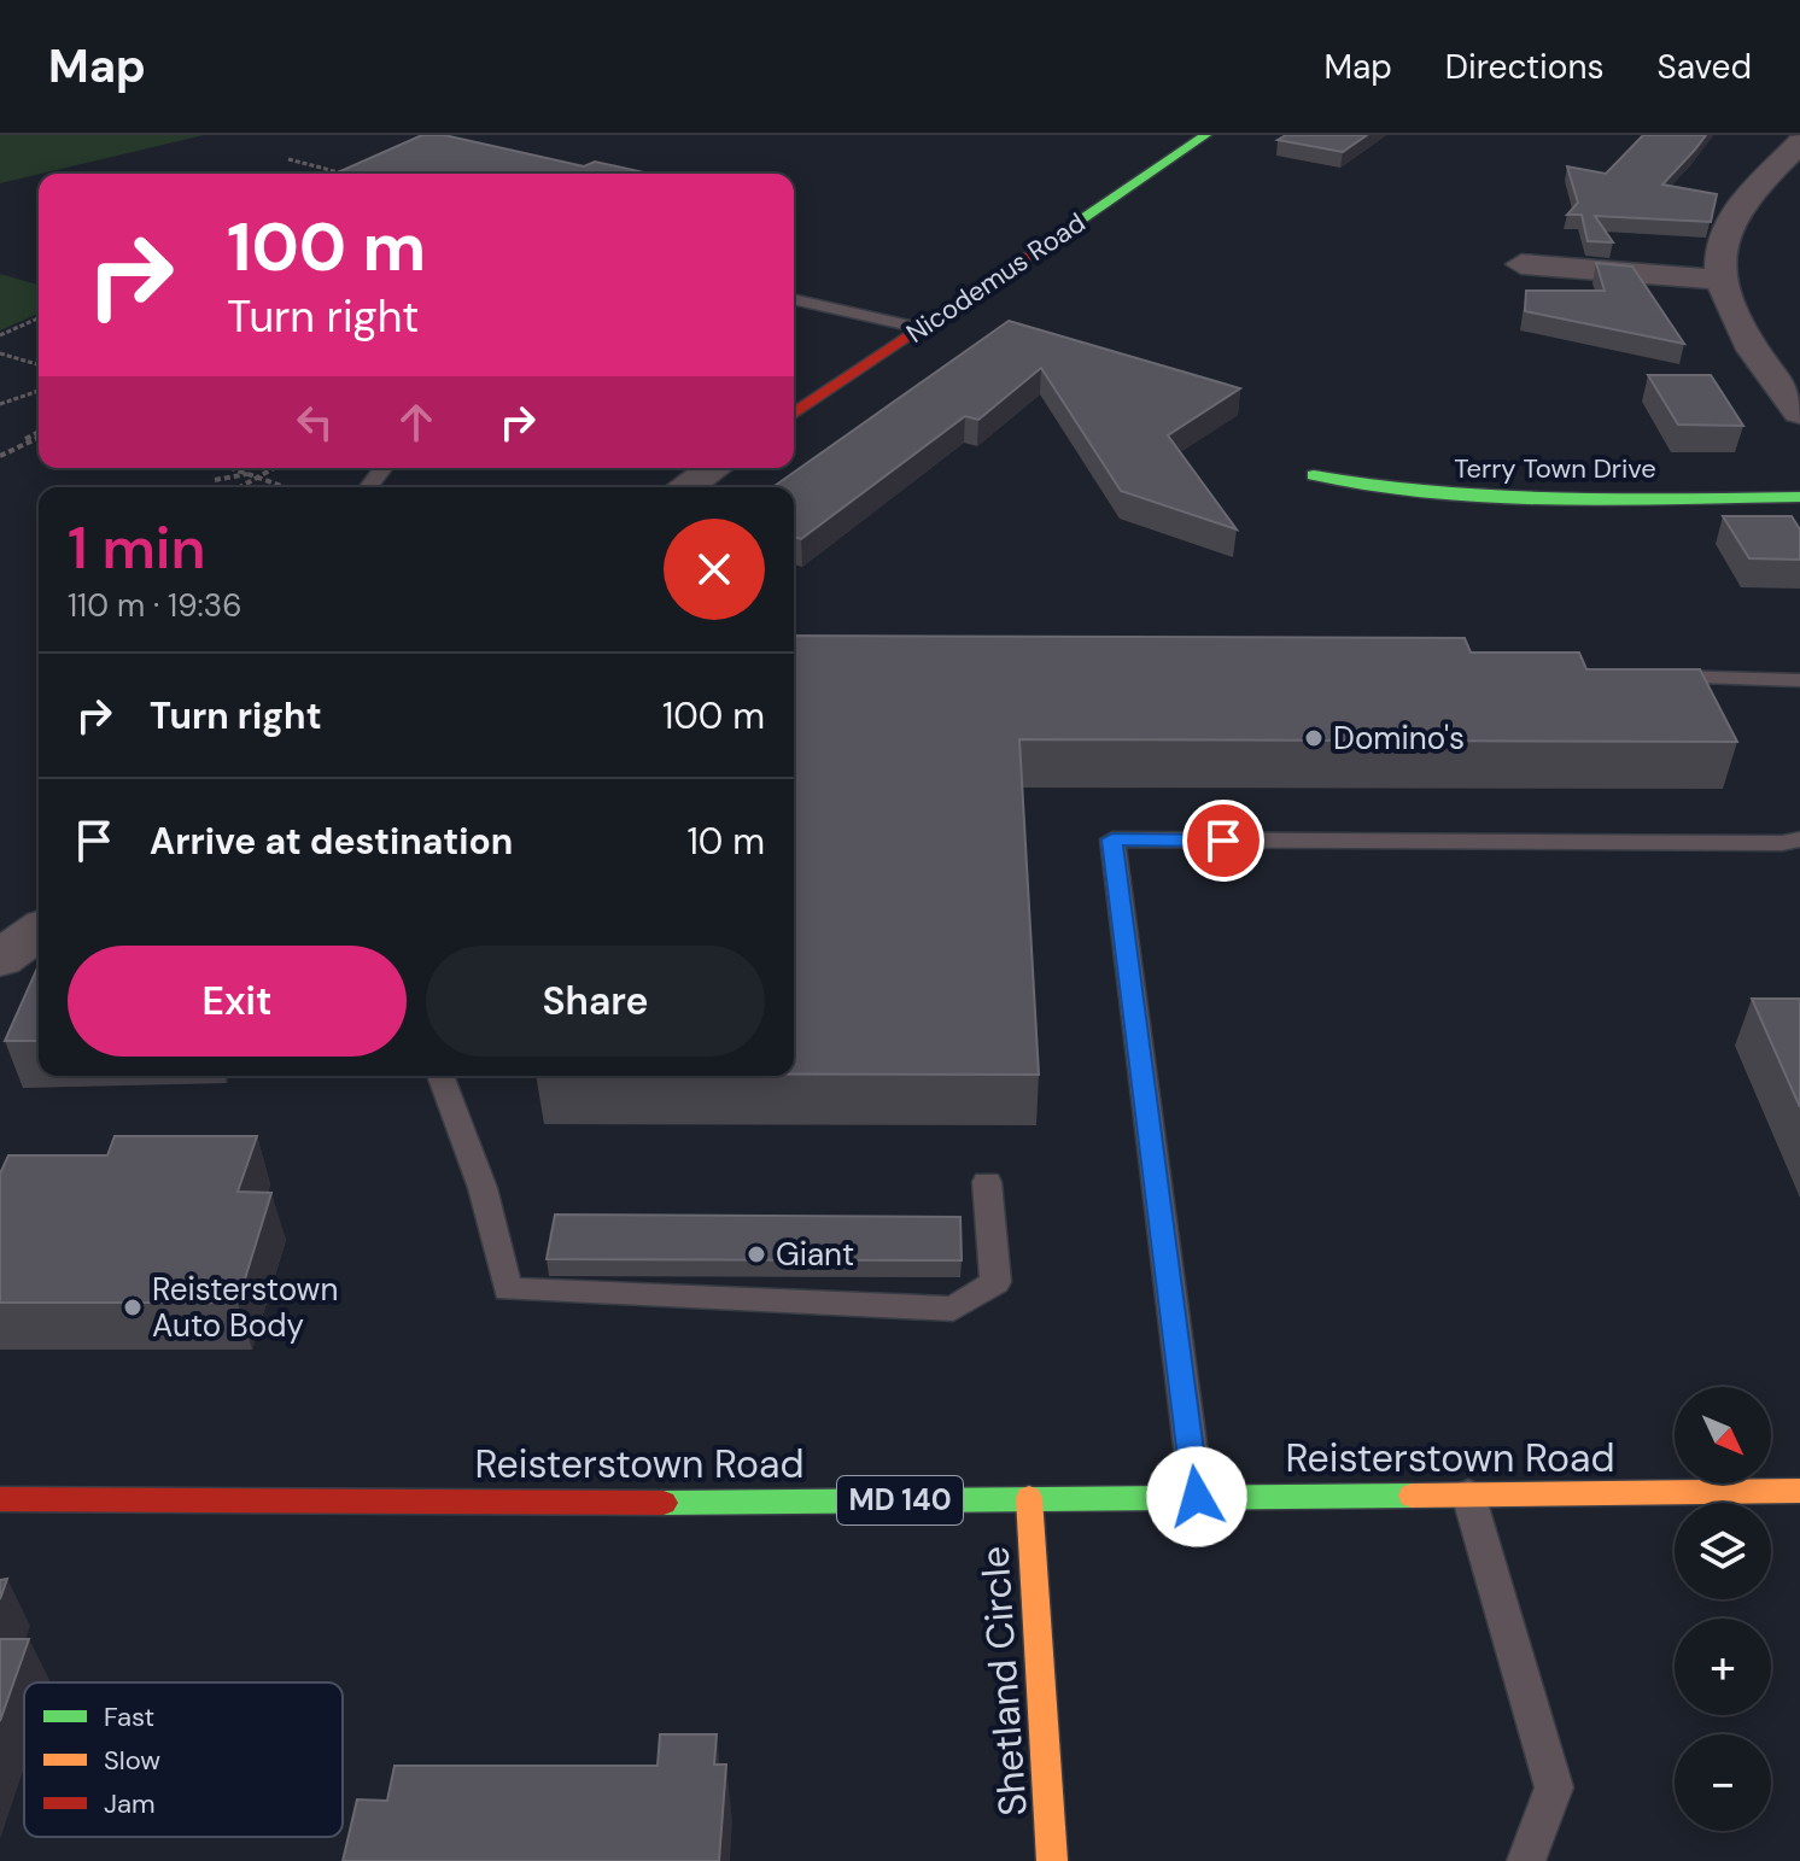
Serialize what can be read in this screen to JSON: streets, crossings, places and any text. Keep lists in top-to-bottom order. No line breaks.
{"streets":{"street":["Nicodemus Road","Terry Town Drive","Reisterstown Road","MD 140","Shetland Circle"]},"crossings":[["Reisterstown Road","Shetland Circle"]],"places":["Domino's","Giant","Reisterstown Auto Body"],"legend":["Fast","Slow","Jam"],"north":"bottom right","page":{"header":"Map","nav":["Map","Directions","Saved"],"turn":["100 m","Turn right"],"heading":["1 min","110 m · 19:36"],"list":[{"name":"Turn right","value":"100 m"},{"name":"Arrive at destination","value":"10 m"}],"buttons":["Exit","Share"],"map_buttons":["+","−"]}}
